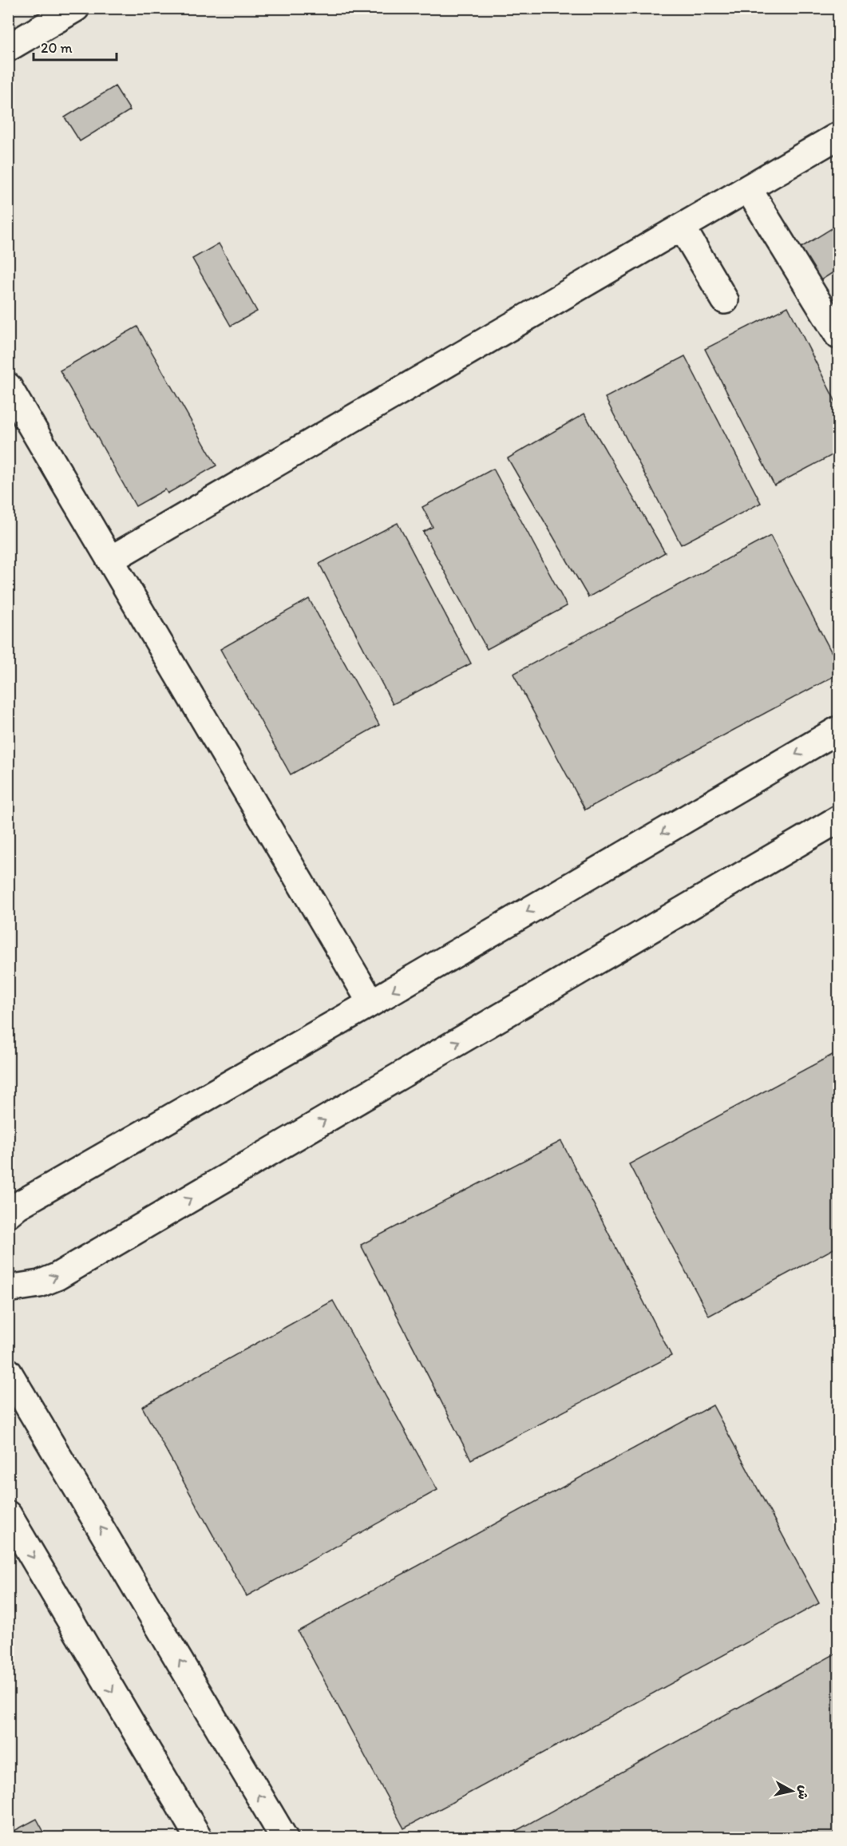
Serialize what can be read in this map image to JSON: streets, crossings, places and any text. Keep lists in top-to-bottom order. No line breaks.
{"scale_bar":"20 m","north":"right"}
